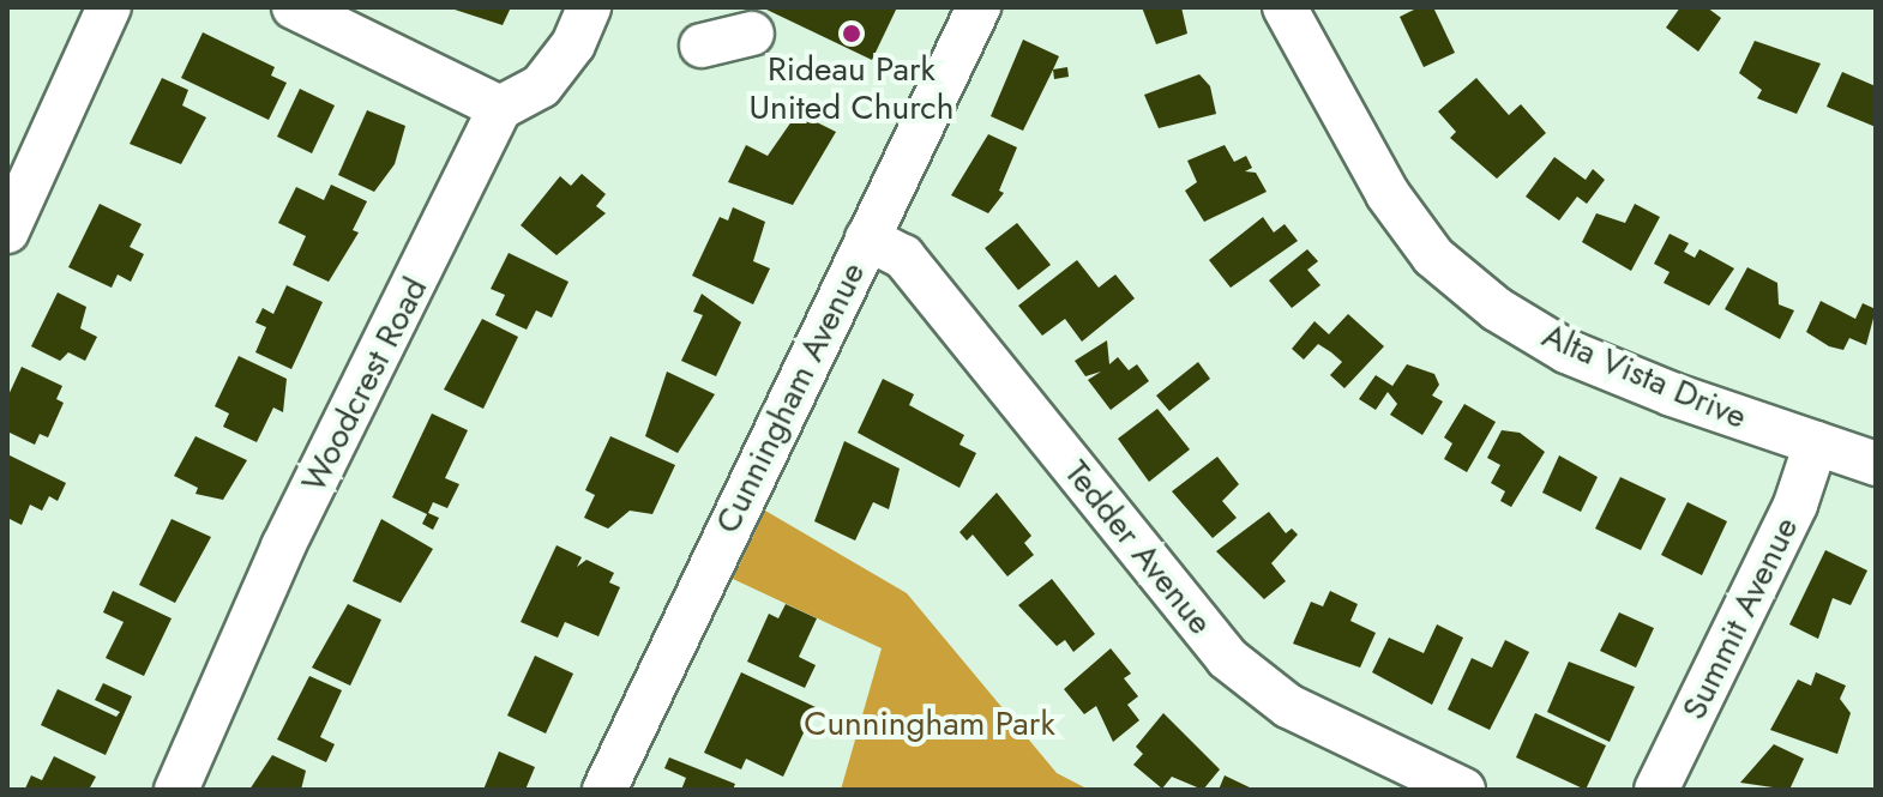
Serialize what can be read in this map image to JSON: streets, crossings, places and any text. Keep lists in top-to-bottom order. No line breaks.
{"streets":{"street":["Alta Vista Drive","Woodcrest Road","Cunningham Avenue","Tedder Avenue","Summit Avenue"]},"crossings":[["Alta Vista Drive","Summit Avenue"],["Cunningham Avenue","Tedder Avenue"]],"parks":["Cunningham Park"],"places":["Rideau Park United Church"]}
